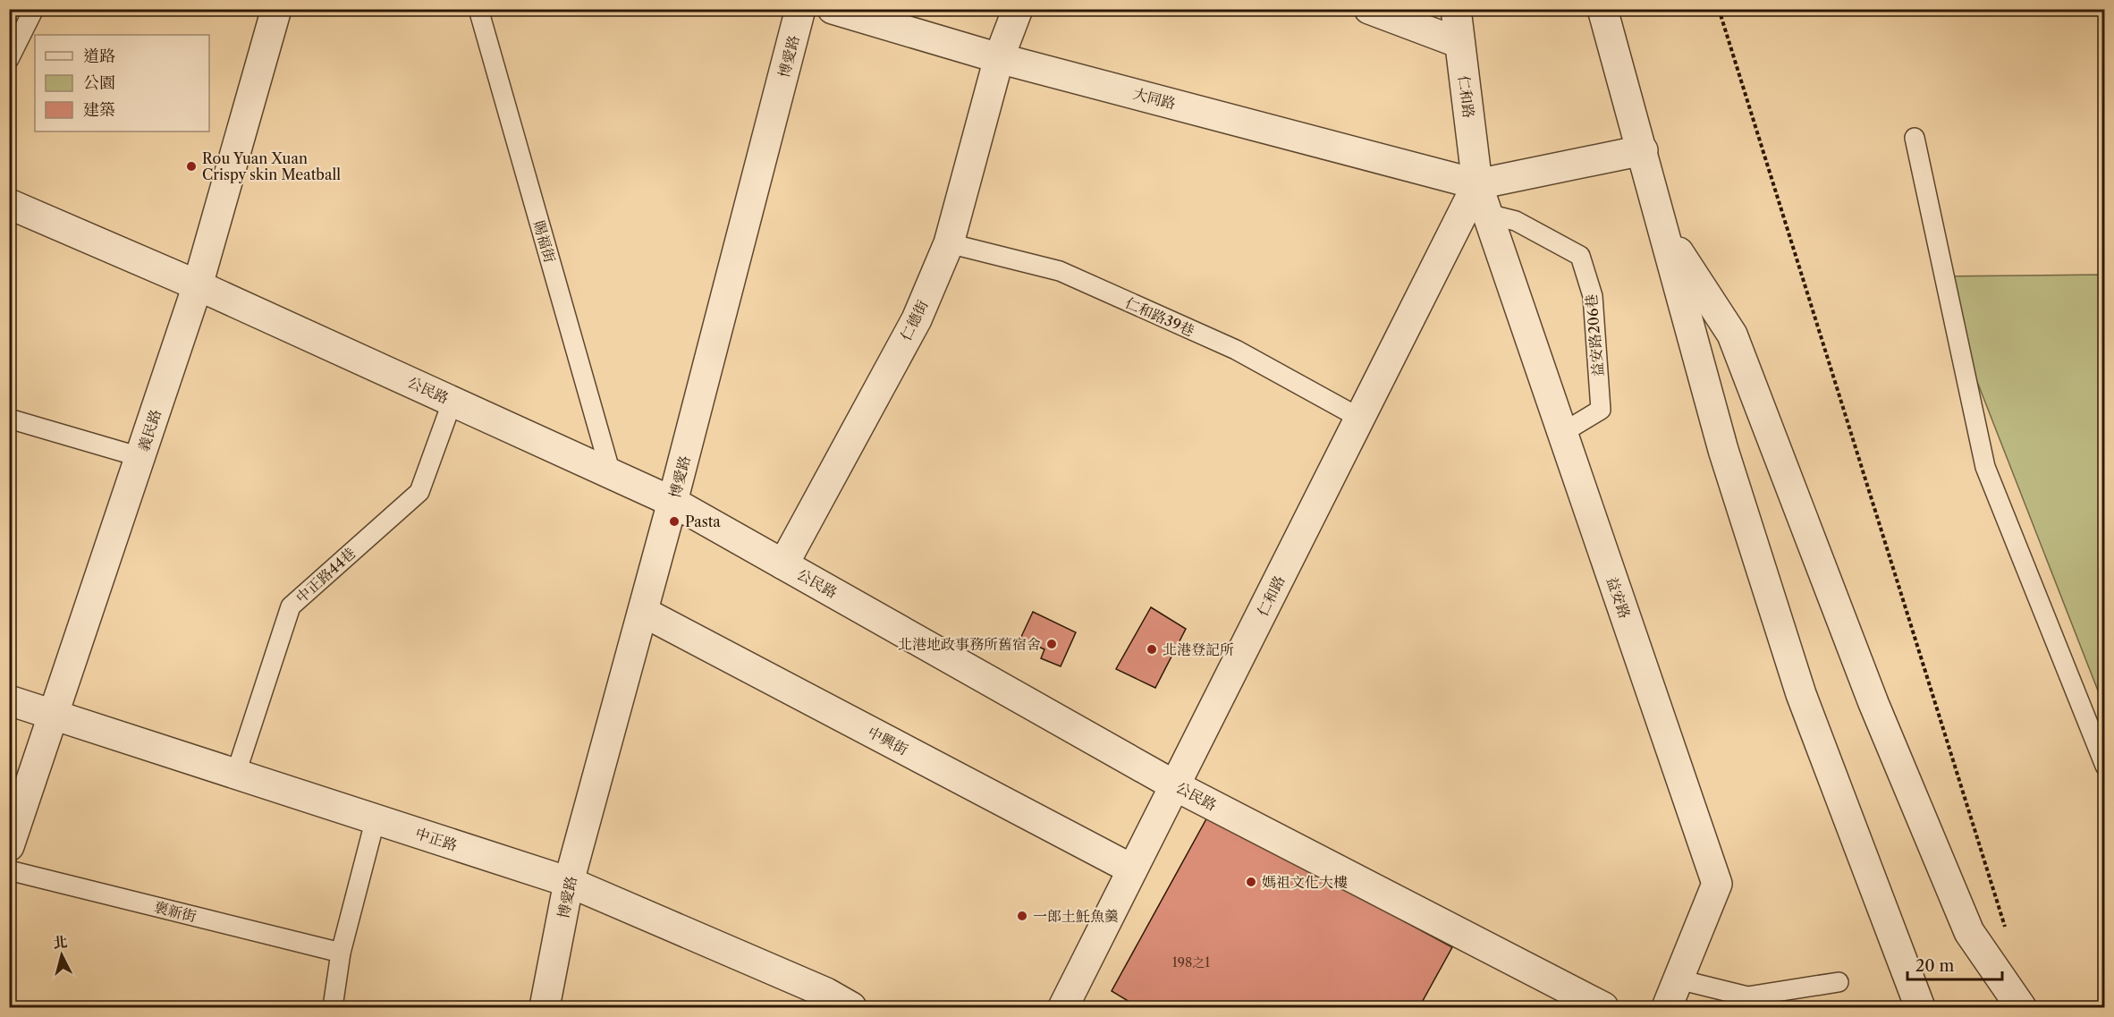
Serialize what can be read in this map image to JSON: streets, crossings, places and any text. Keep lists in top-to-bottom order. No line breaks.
{"streets":{"street":["博愛路","仁和路","大同路","仁德街","公民路","義民路","益安路","中興街","中正路"],"lane":["賜福街","仁和路39巷","益安路206巷","中正路44巷","褒新街"]},"crossings":[["博愛路","公民路"],["博愛路","中興街"],["博愛路","中正路"],["仁和路","大同路"],["仁和路","仁和路39巷"],["仁和路","公民路"],["仁和路","益安路"],["仁和路","中興街"],["大同路","仁德街"],["大同路","益安路"],["賜福街","公民路"],["仁和路39巷","仁德街"],["仁德街","公民路"],["益安路206巷","益安路"],["公民路","義民路"],["公民路","中正路44巷"],["義民路","中正路"],["中正路44巷","中正路"]],"places":["Rou Yuan Xuan Crispy skin Meatball","Pasta","北港地政事務所舊宿舍","北港登記所","媽祖文化大樓","一郎土魠魚羹"],"house_numbers":["198之1"],"legend":["道路","公園","建築"],"scale_bar":"20 m","north":"top"}
